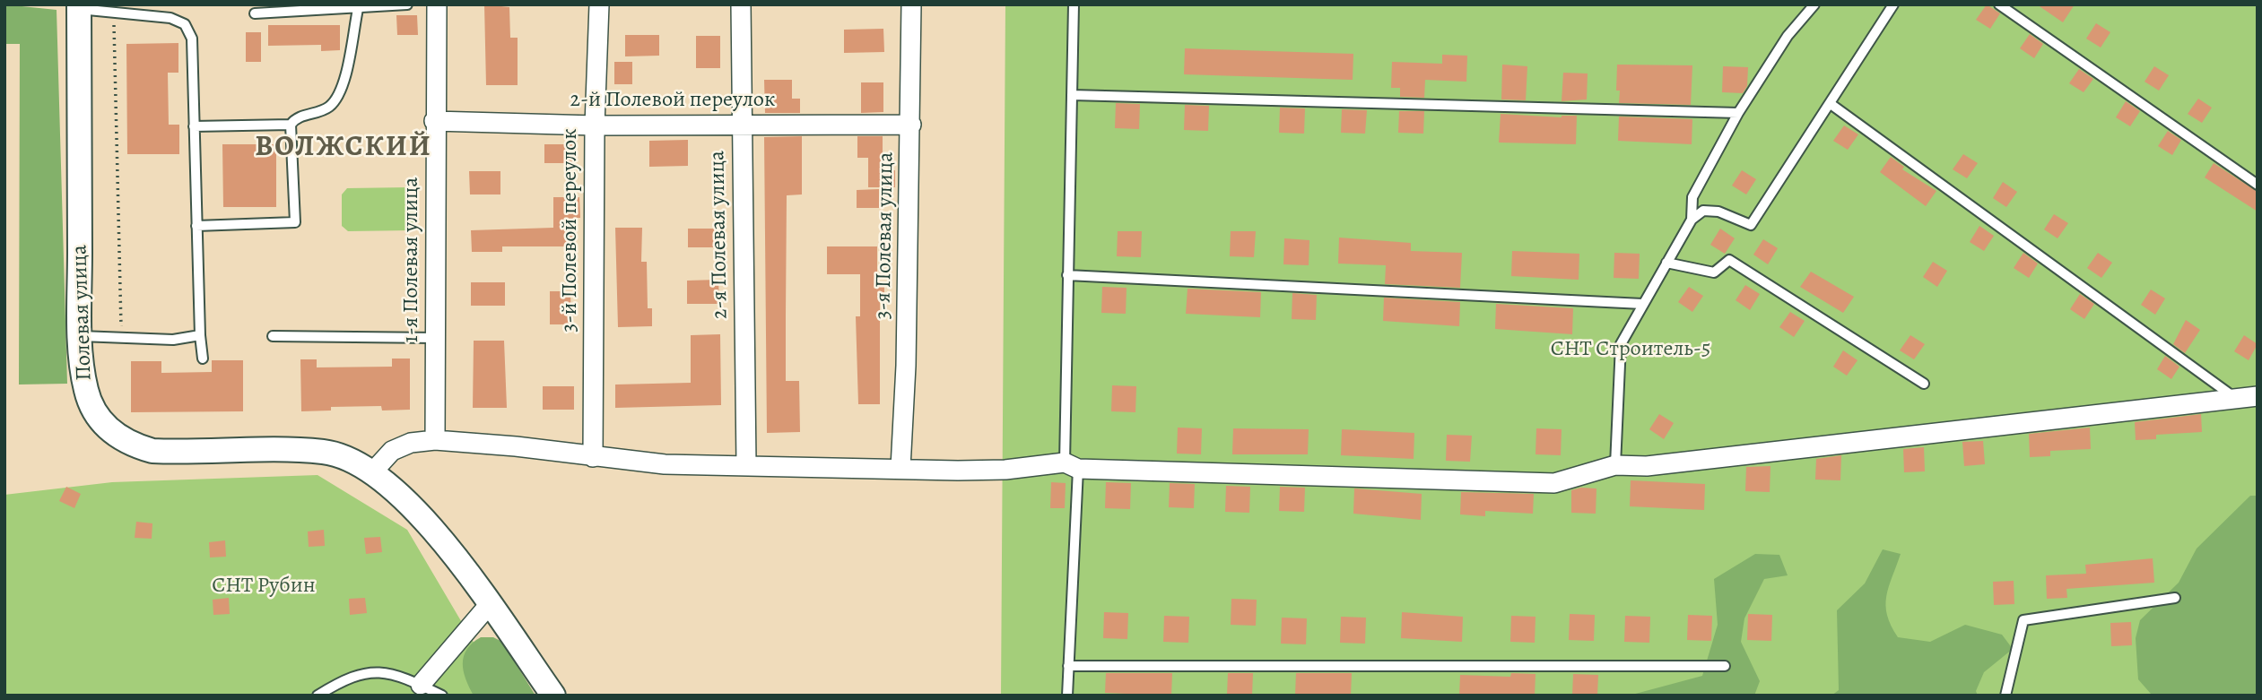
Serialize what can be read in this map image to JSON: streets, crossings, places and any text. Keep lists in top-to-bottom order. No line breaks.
{"streets":{"street":["2-й Полевой переулок","3-й Полевой переулок","2-я Полевая улица","3-я Полевая улица","1-я Полевая улица","Полевая улица"]},"crossings":[["2-й Полевой переулок","3-й Полевой переулок"],["2-й Полевой переулок","2-я Полевая улица"],["2-й Полевой переулок","3-я Полевая улица"],["2-й Полевой переулок","1-я Полевая улица"]],"districts":["ВОЛЖСКИЙ"],"parks":["СНТ Строитель-5","СНТ Рубин"]}
